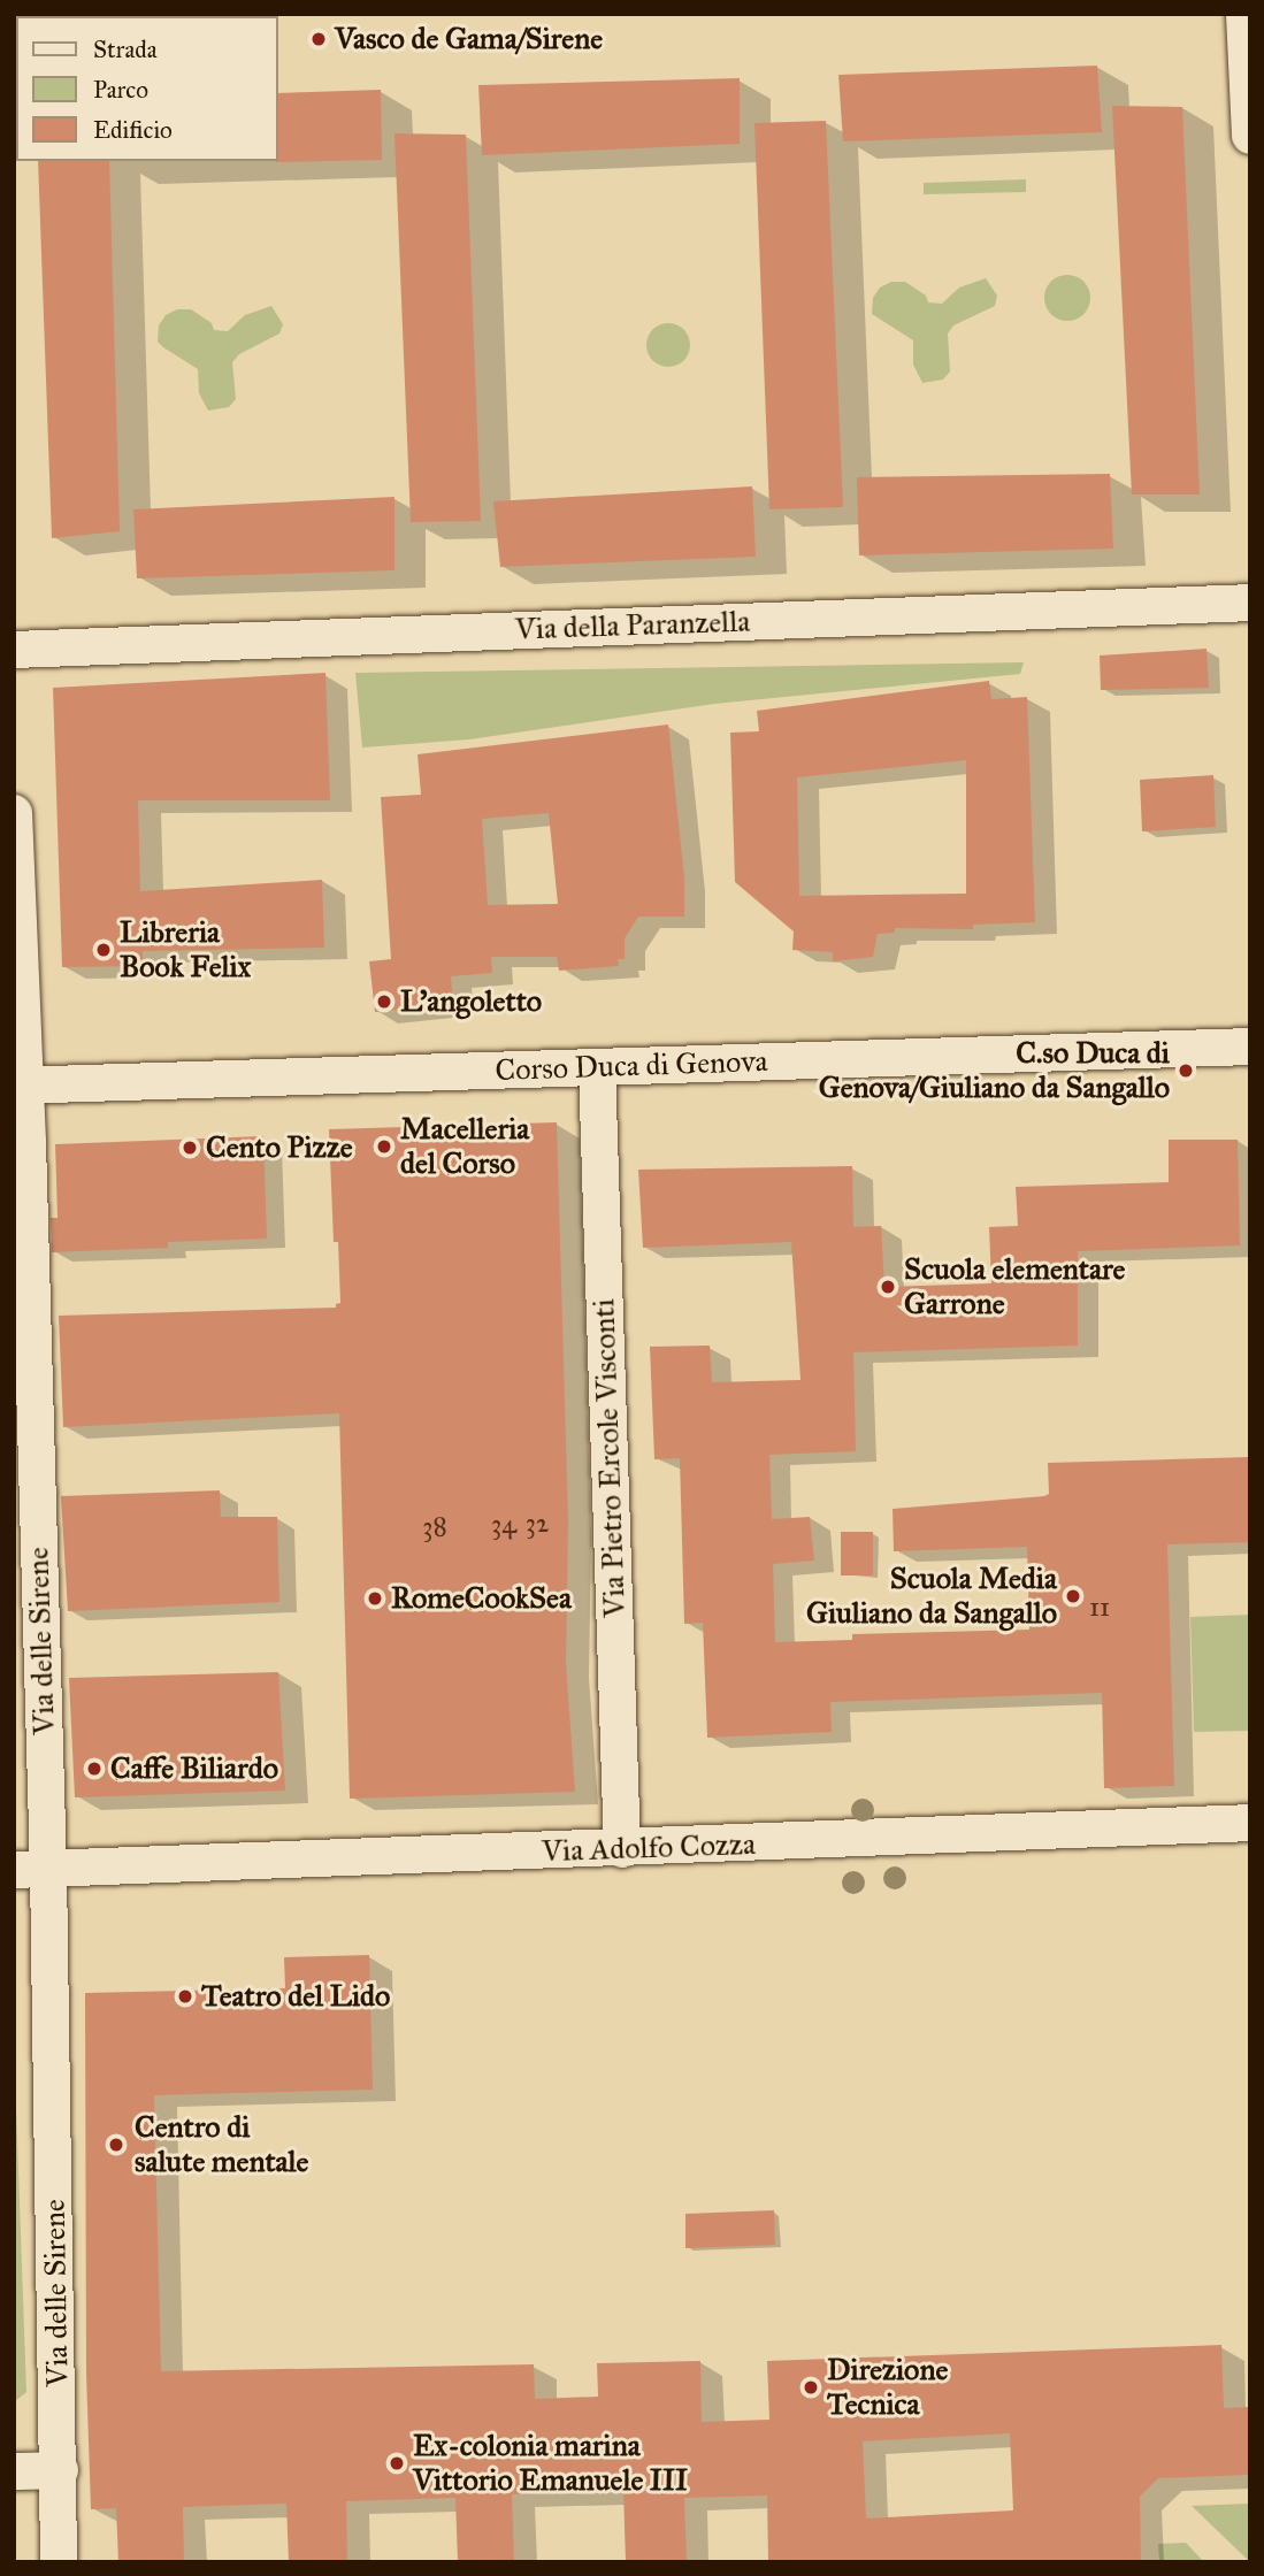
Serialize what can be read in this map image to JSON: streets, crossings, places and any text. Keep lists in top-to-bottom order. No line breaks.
{"streets":{"street":["Via della Paranzella","Corso Duca di Genova","Via Pietro Ercole Visconti","Via delle Sirene","Via Adolfo Cozza"]},"crossings":[["Corso Duca di Genova","Via Pietro Ercole Visconti"],["Corso Duca di Genova","Via delle Sirene"],["Via Pietro Ercole Visconti","Via Adolfo Cozza"],["Via delle Sirene","Via Adolfo Cozza"]],"places":["Vasco de Gama/Sirene","Libreria Book Felix","L'angoletto","C.so Duca di Genova/Giuliano da Sangallo","Macelleria del Corso","Cento Pizze","Scuola elementare Garrone","Scuola Media Giuliano da Sangallo","RomeCookSea","Caffe Biliardo","Teatro del Lido","Centro di salute mentale","Direzione Tecnica","Ex-colonia marina Vittorio Emanuele III"],"house_numbers":["32","34","38","11"],"legend":["Strada","Parco","Edificio"]}
